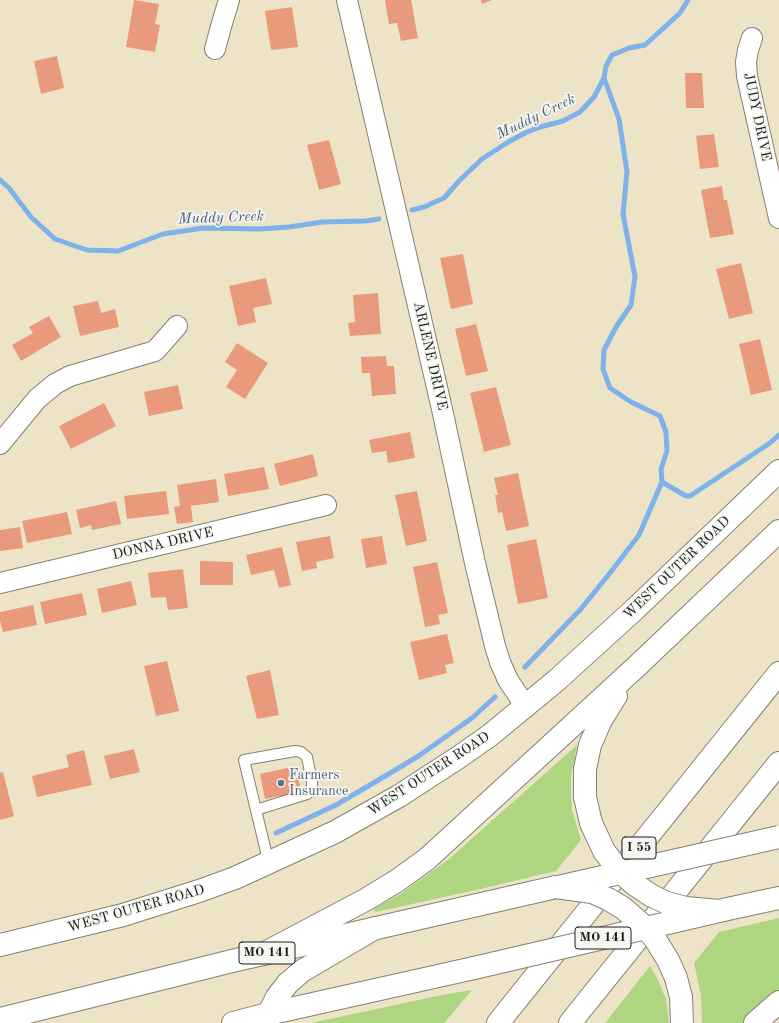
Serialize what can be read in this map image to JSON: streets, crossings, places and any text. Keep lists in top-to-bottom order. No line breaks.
{"streets":{"main road":["WEST OUTER ROAD","I 55","MO 141"],"street":["JUDY DRIVE","ARLENE DRIVE","DONNA DRIVE"]},"crossings":[["ARLENE DRIVE","WEST OUTER ROAD"]],"water":["Muddy Creek"],"places":["Farmers Insurance"]}
